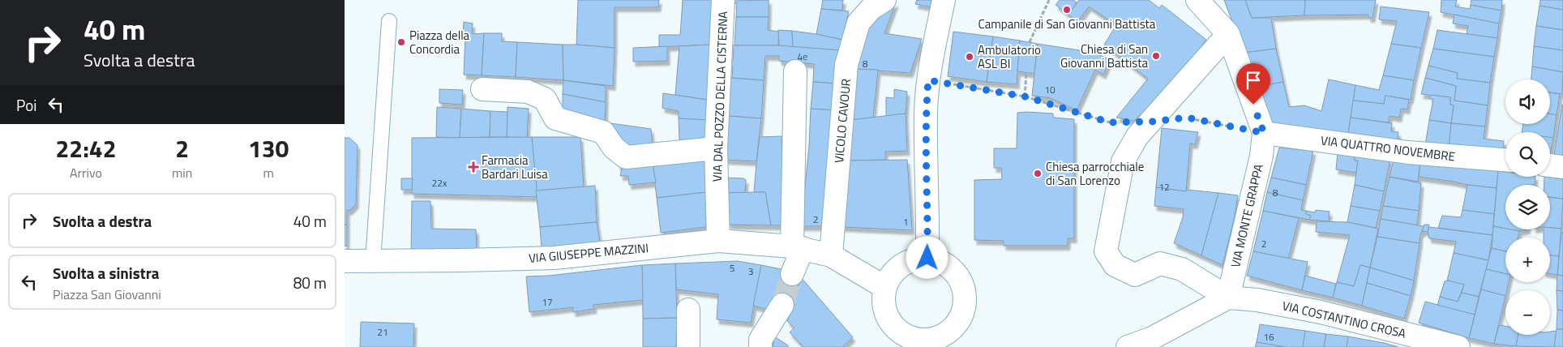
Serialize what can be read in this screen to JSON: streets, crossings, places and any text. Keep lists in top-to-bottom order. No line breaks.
{"streets":{"street":["VIA DAL POZZO DELLA CISTERNA","VICOLO CAVOUR","VIA QUATTRO NOVEMBRE","VIA MONTE GRAPPA","VIA GIUSEPPE MAZZINI","VIA COSTANTINO CROSA"]},"crossings":[["VIA DAL POZZO DELLA CISTERNA","VIA GIUSEPPE MAZZINI"],["VICOLO CAVOUR","VIA GIUSEPPE MAZZINI"],["VIA QUATTRO NOVEMBRE","VIA MONTE GRAPPA"],["VIA MONTE GRAPPA","VIA COSTANTINO CROSA"]],"places":{"other":["Campanile di San Giovanni Battista","Piazza della Concordia","Chiesa di San Giovanni Battista","Ambulatorio ASL BI","Chiesa parrocchiale di San Lorenzo"],"health":["Farmacia Bardari Luisa"]},"house_numbers":["4e","8","10","22x","12","8","2","1","2","5","3","17","21","16"],"page":{"turn":["40 m","Svolta a destra"],"map_buttons":["+","−"],"then":"Poi","eta":["22:42","Arrivo","2","min","130","m"],"list":[{"name":"Svolta a destra","value":"40 m"},{"name":"Svolta a sinistra","note":"Piazza San Giovanni","value":"80 m"}]}}
